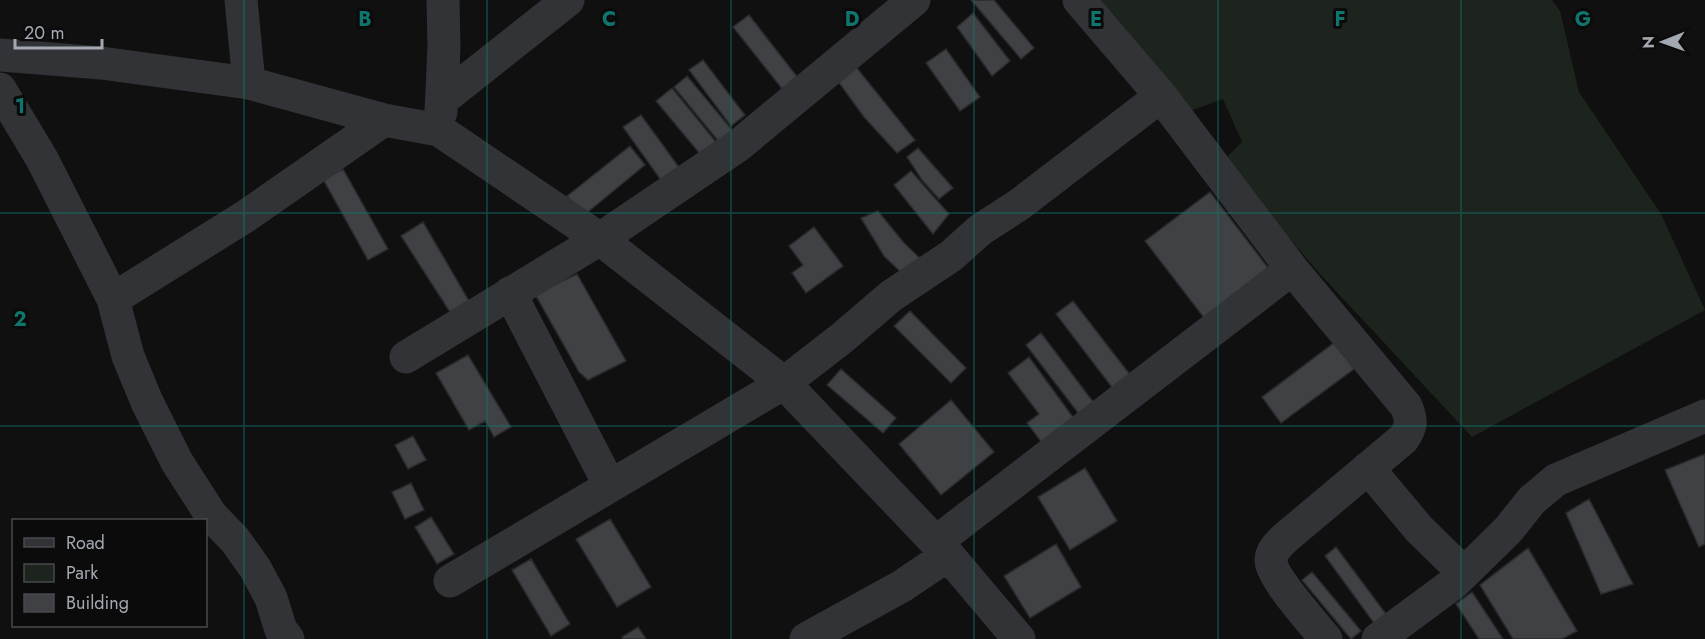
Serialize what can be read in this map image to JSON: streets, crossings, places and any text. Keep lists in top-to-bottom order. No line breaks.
{"legend":["Road","Park","Building"],"scale_bar":"20 m","north":"left","grid":{"columns":["B","C","D","E","F","G"],"rows":["1","2"]}}
